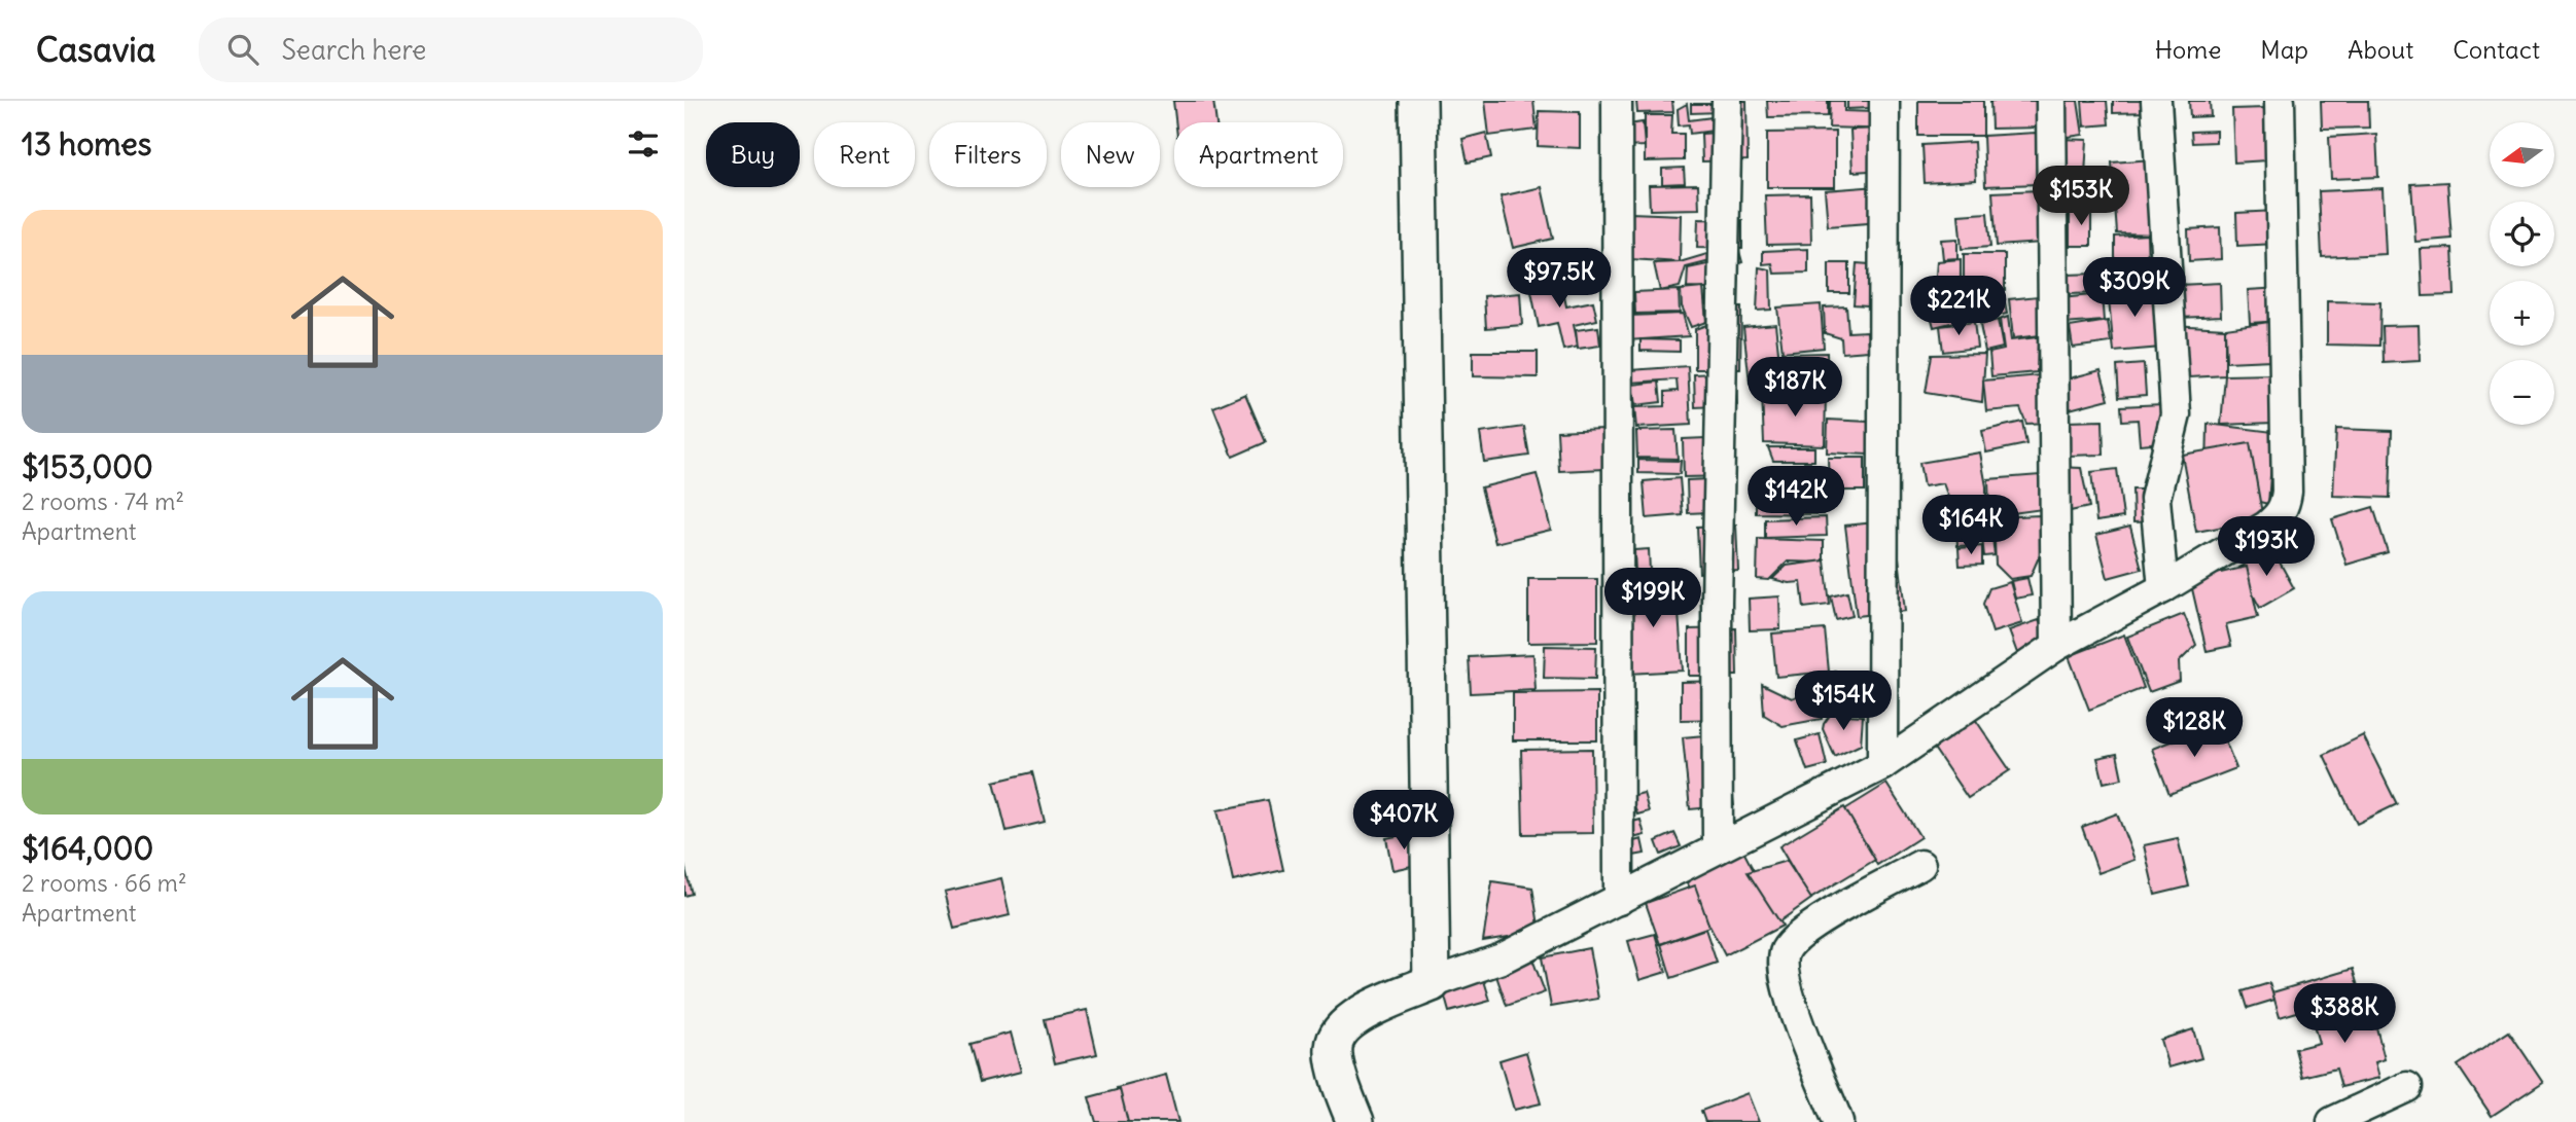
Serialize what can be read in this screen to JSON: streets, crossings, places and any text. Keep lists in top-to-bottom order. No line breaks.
{"north":"left","page":{"header":"Casavia","search":"Search here","nav":["Home","Map","About","Contact"],"heading":"13 homes","map_buttons":["+","−"],"chip":["Buy","Rent","Filters","New","Apartment"],"price":["$153K","$97.5K","$309K","$221K","$187K","$142K","$164K","$193K","$199K","$154K","$128K","$407K","$388K"],"list":[{"name":"$153,000","note":"2 rooms · 74 m² · Apartment"},{"name":"$164,000","note":"2 rooms · 66 m² · Apartment"}]}}
